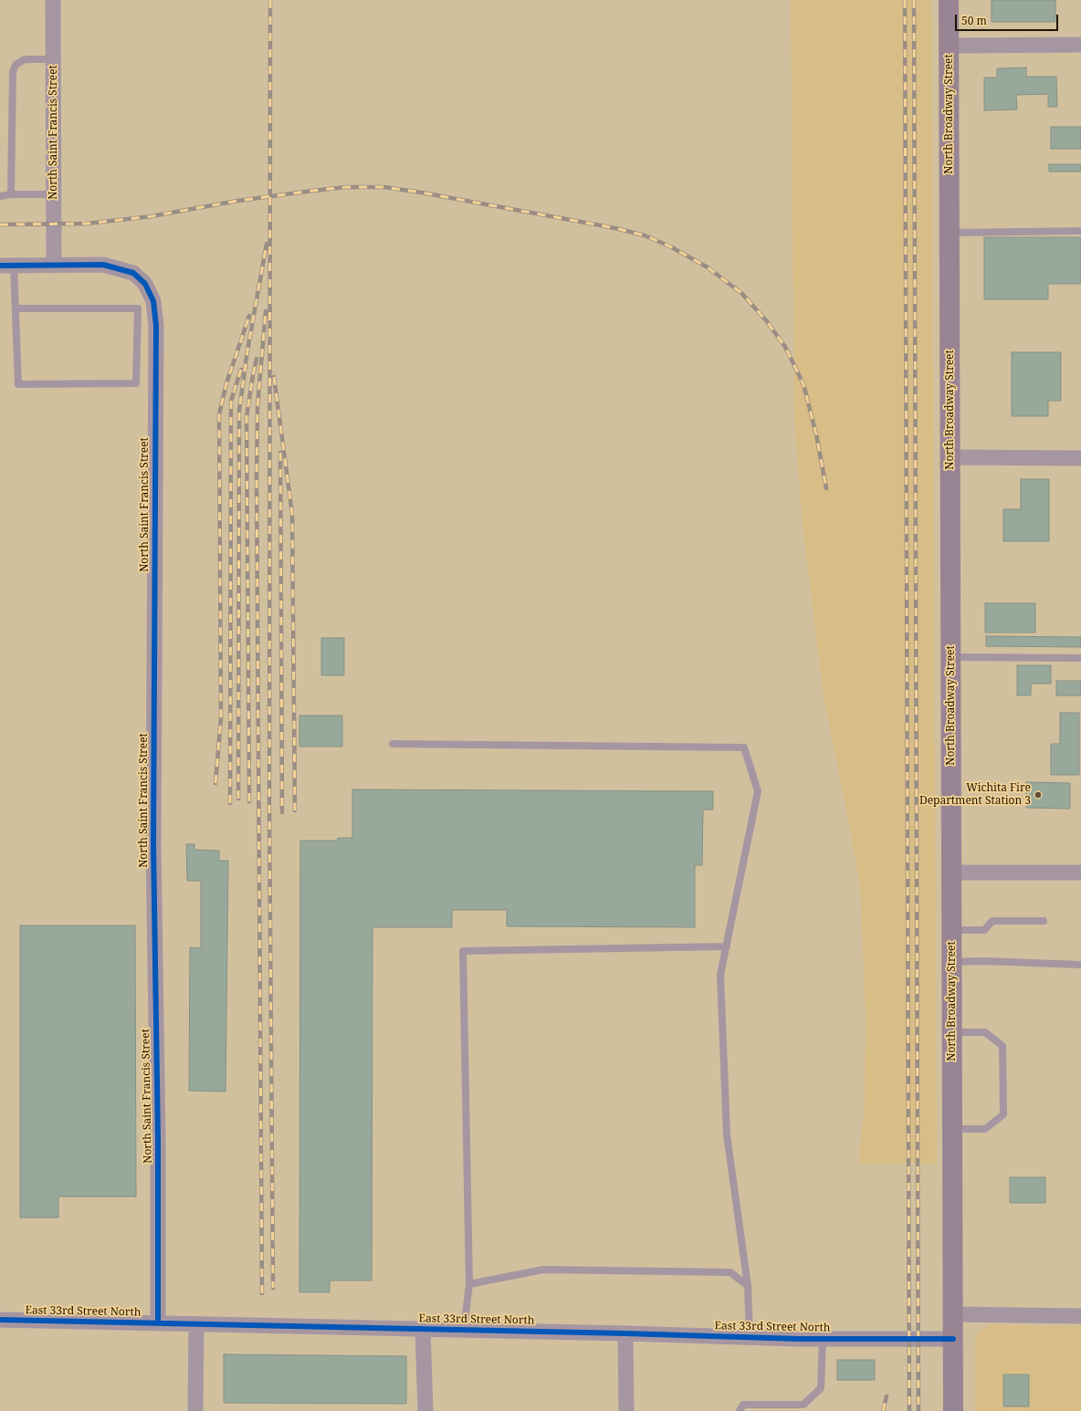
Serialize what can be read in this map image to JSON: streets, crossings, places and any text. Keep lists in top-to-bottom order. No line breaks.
{"streets":{"main road":["North Broadway Street"],"street":["North Saint Francis Street","East 33rd Street North"]},"crossings":[["North Broadway Street","East 33rd Street North"],["North Saint Francis Street","East 33rd Street North"]],"places":["Wichita Fire Department Station 3"],"scale_bar":"50 m"}
